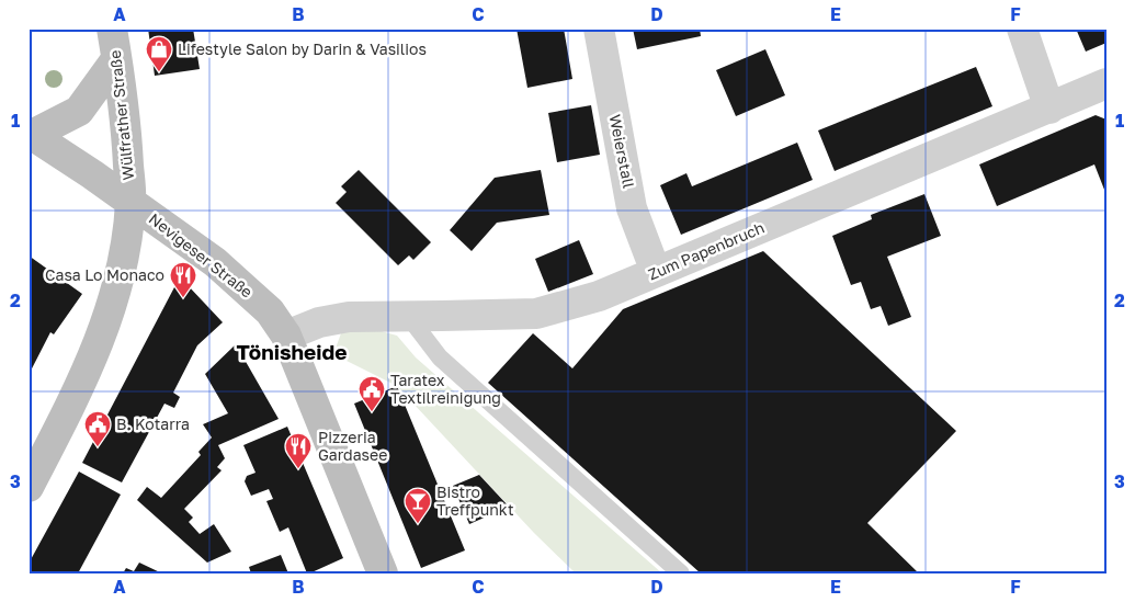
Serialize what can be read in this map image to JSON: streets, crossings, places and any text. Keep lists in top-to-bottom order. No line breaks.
{"streets":{"main road":["Wülfrather Straße","Nevigeser Straße"],"street":["Weierstall","Zum Papenbruch"]},"crossings":[["Wülfrather Straße","Nevigeser Straße"],["Weierstall","Zum Papenbruch"],["Zum Papenbruch","Nevigeser Straße"]],"districts":["Tönisheide"],"places":{"shop":["Lifestyle Salon by Darin & Vasilios"],"restaurant":["Casa Lo Monaco","Pizzeria Gardasee"],"public building":["Taratex Textilreinigung","B. Kotarra"],"bar":["Bistro Treffpunkt"]},"grid":{"columns":["A","B","C","D","E","F"],"rows":["1","2","3"]}}
